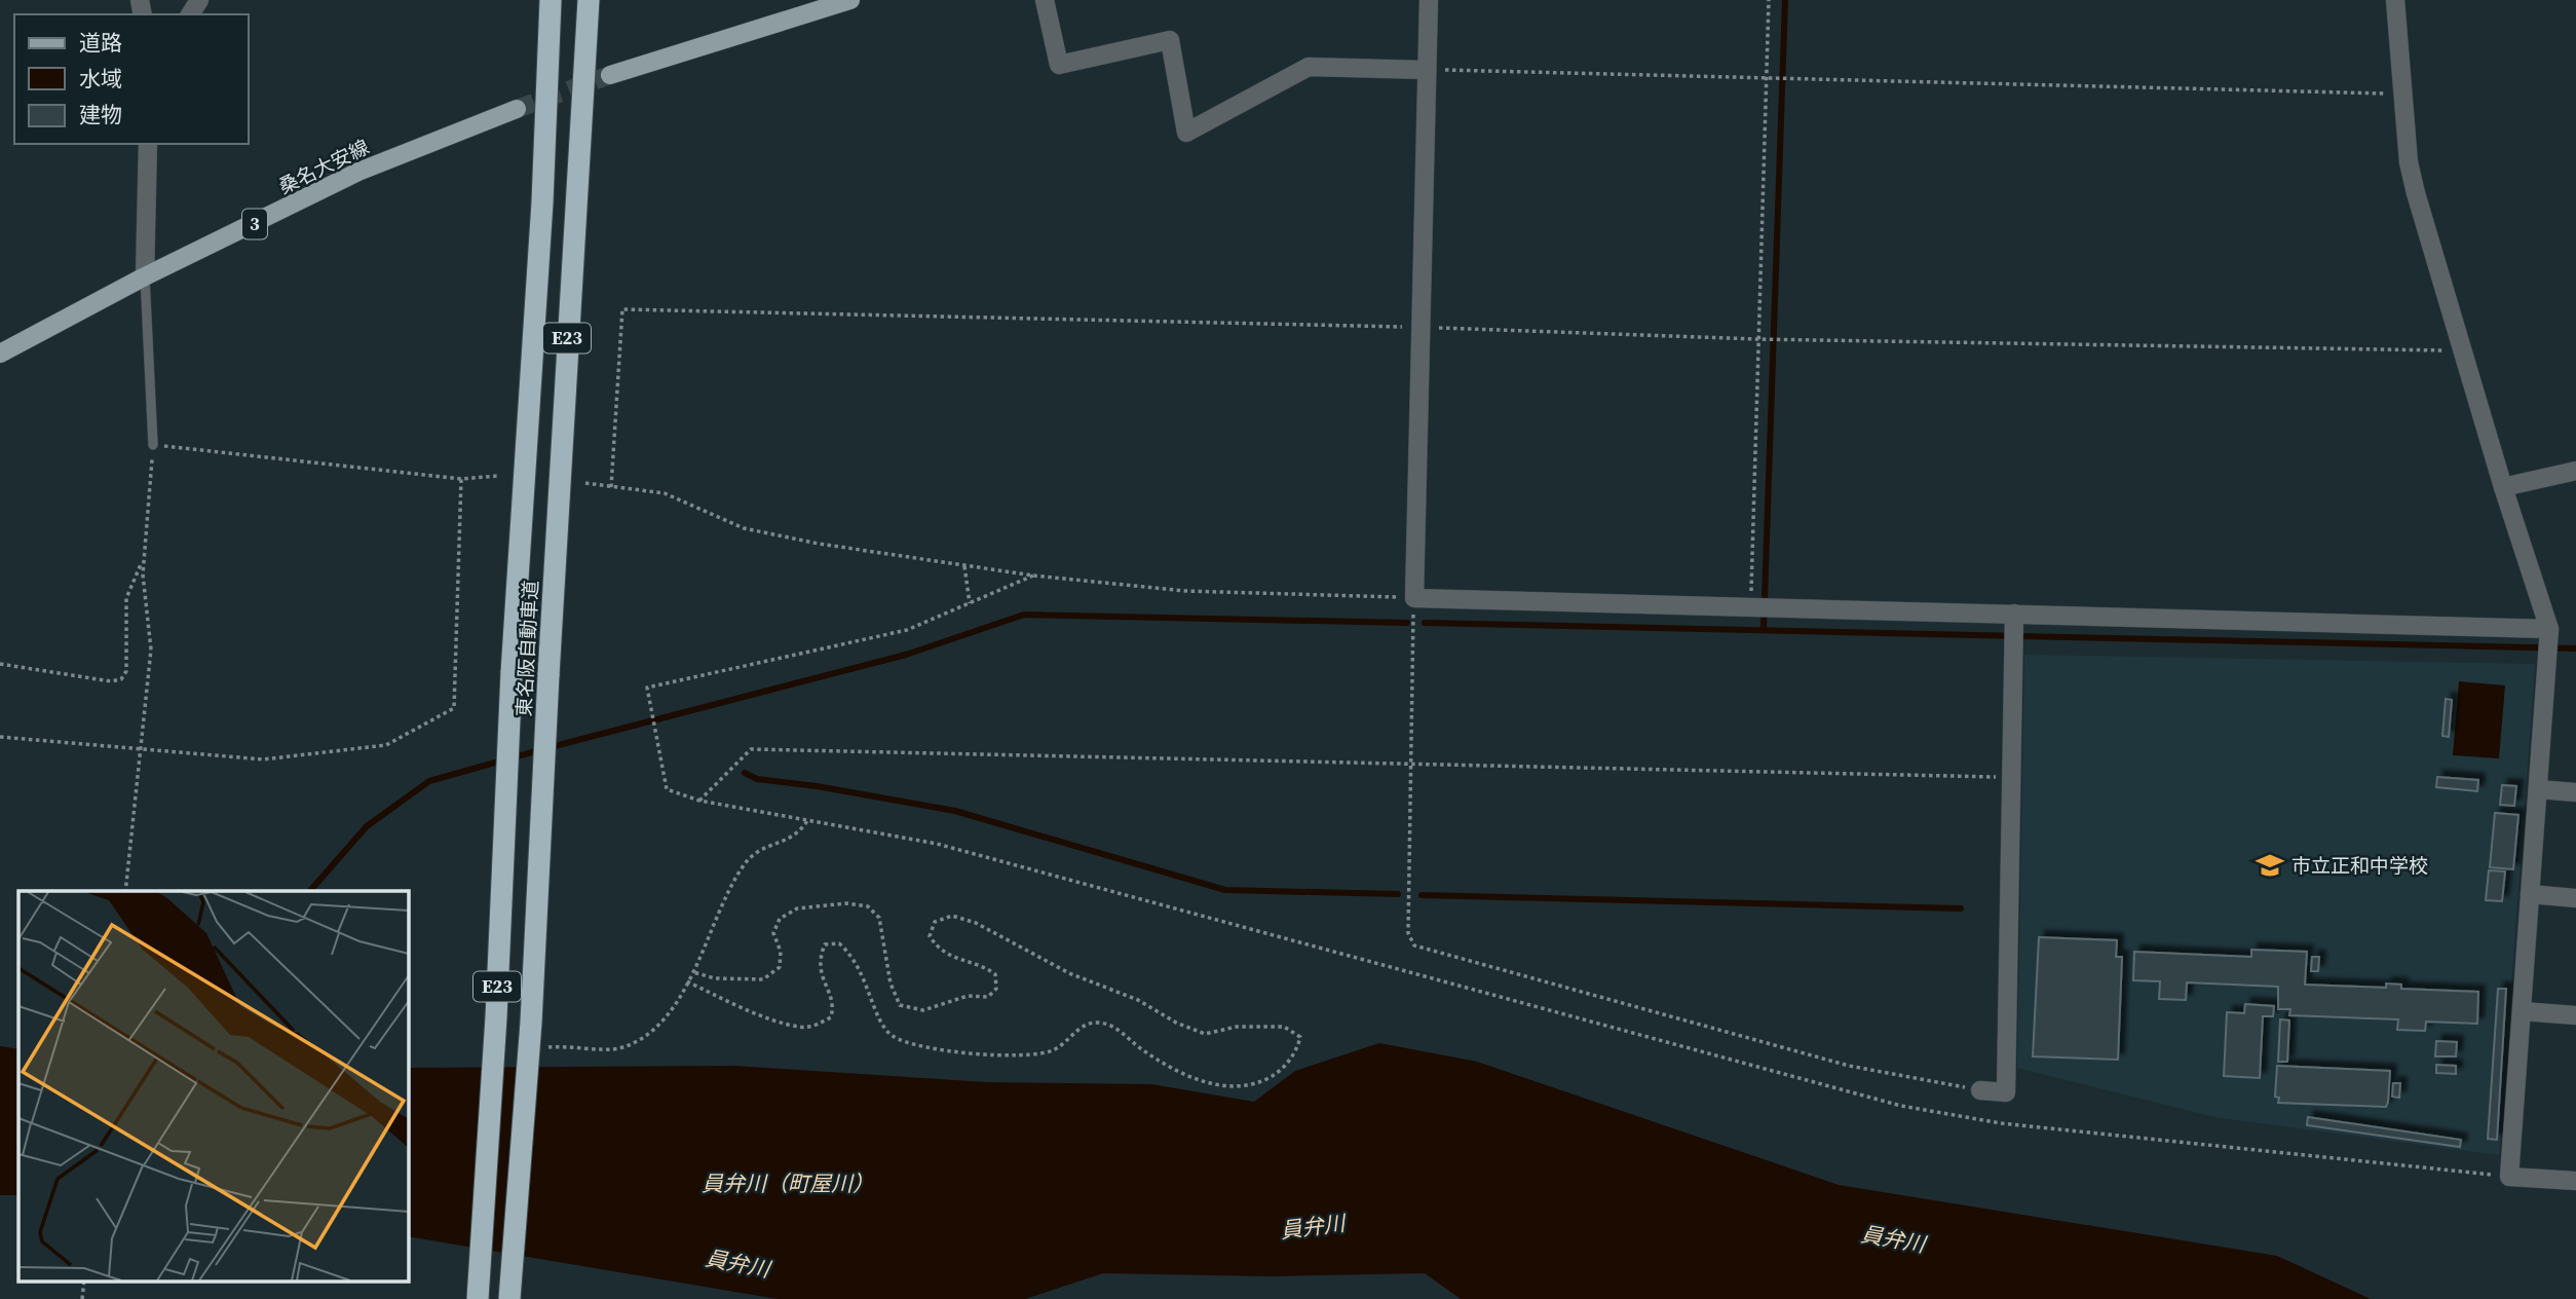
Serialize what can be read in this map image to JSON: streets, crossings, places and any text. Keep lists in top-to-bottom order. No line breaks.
{"streets":{"highway":["E23","東名阪自動車道"],"main road":["桑名大安線","3"]},"water":["員弁川（町屋川）","員弁川"],"places":{"school or university":["市立正和中学校"]},"legend":["道路","水域","建物"]}
